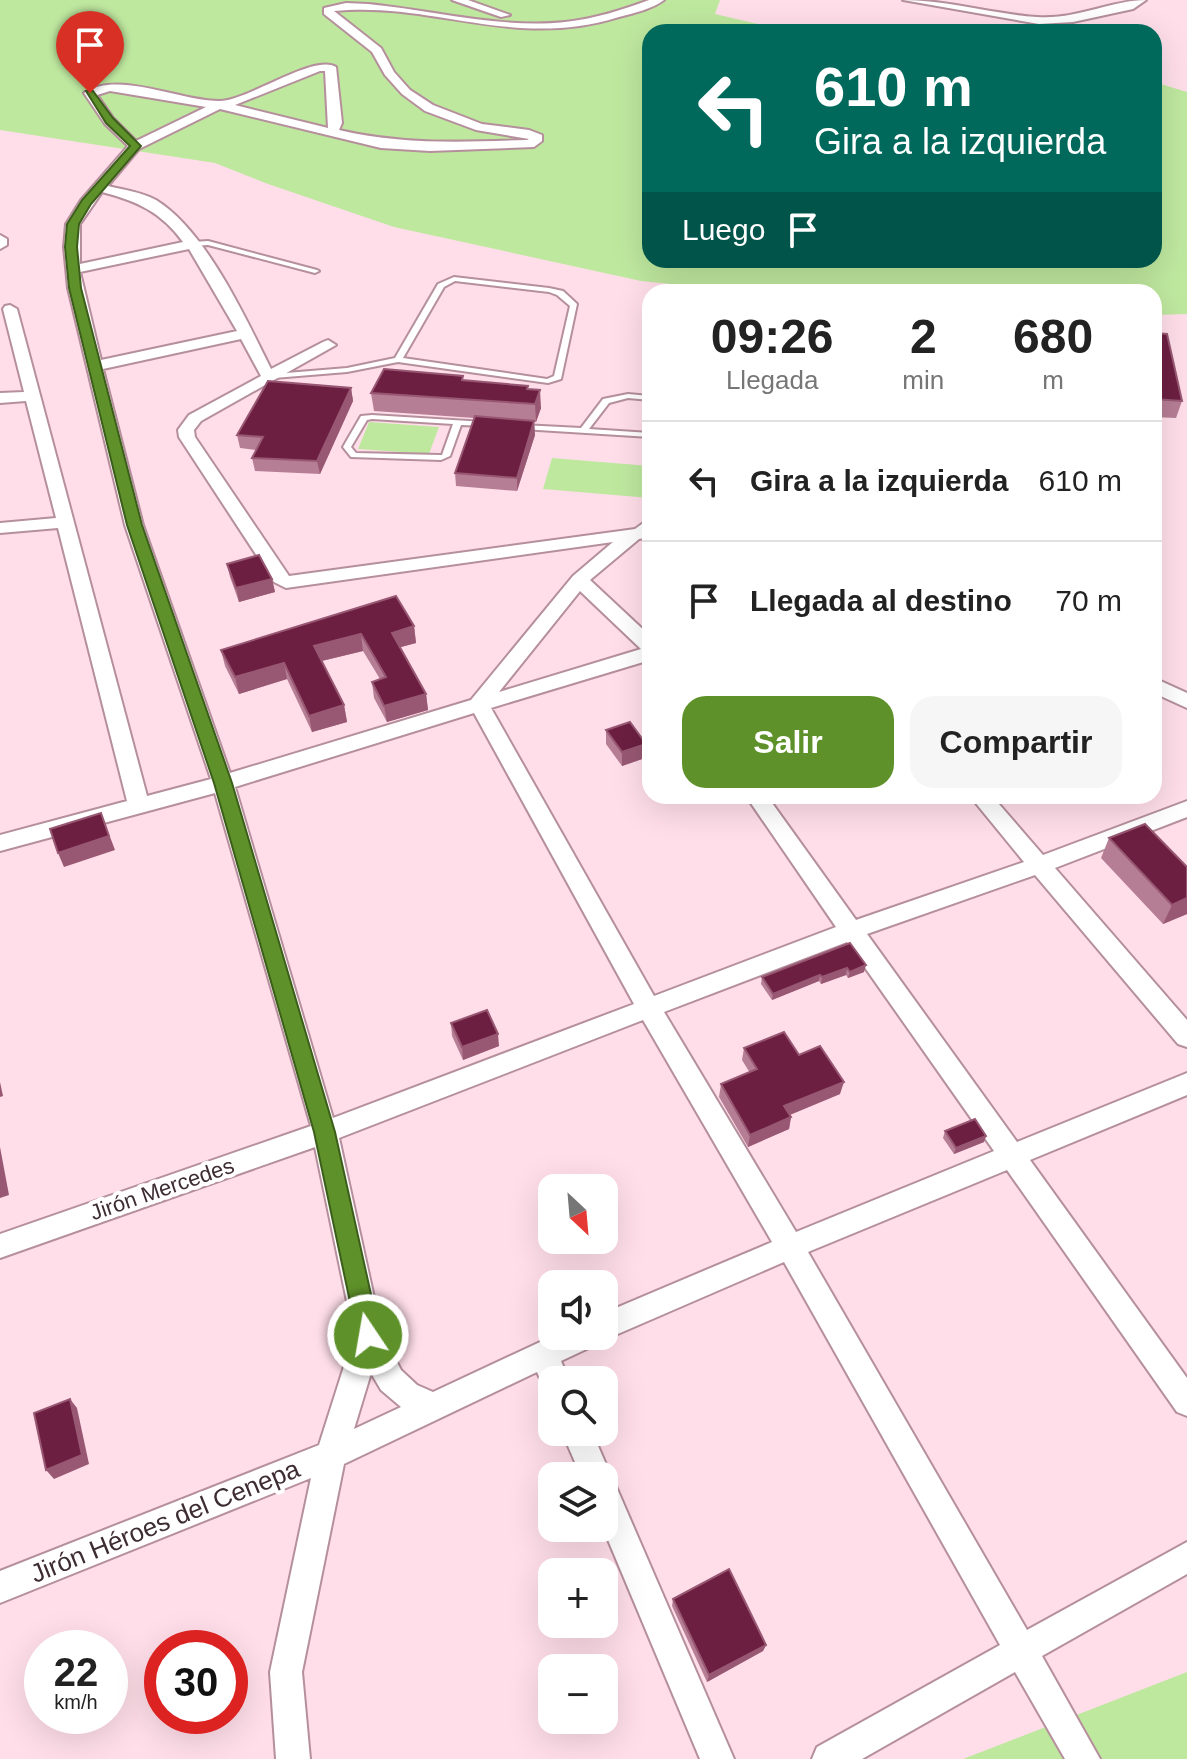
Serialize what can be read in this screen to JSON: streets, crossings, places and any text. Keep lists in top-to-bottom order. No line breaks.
{"streets":{"street":["Jirón Mercedes","Jirón Héroes del Cenepa"]},"north":"bottom right","page":{"turn":["610 m","Gira a la izquierda"],"then":"Luego","eta":["09:26","Llegada","2","min","680","m"],"list":[{"name":"Gira a la izquierda","value":"610 m"},{"name":"Llegada al destino","value":"70 m"}],"buttons":["Salir","Compartir"],"map_buttons":["+","−"],"speed":"22 km/h","limit":"30"}}
